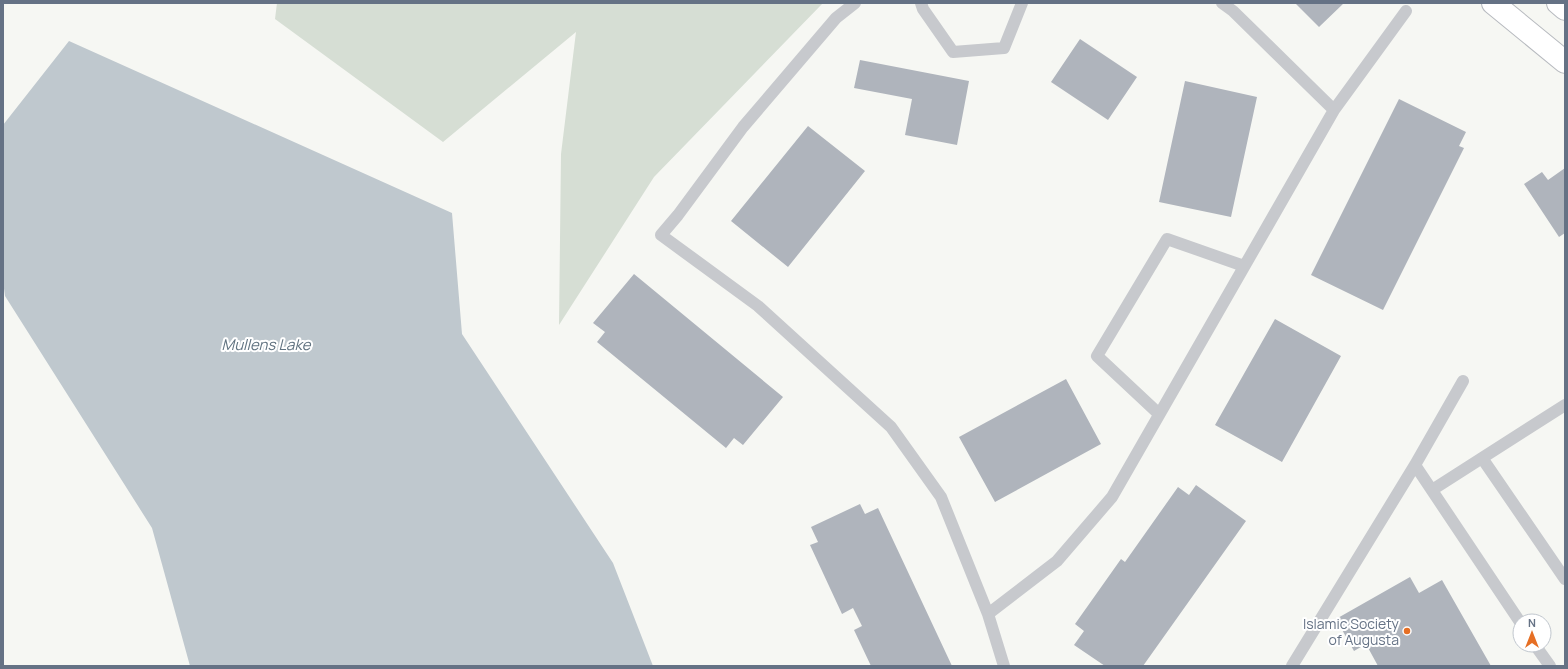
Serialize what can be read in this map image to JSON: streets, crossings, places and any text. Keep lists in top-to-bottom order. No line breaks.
{"water":["Mullens Lake"],"places":["Islamic Society of Augusta"],"north":"top"}
